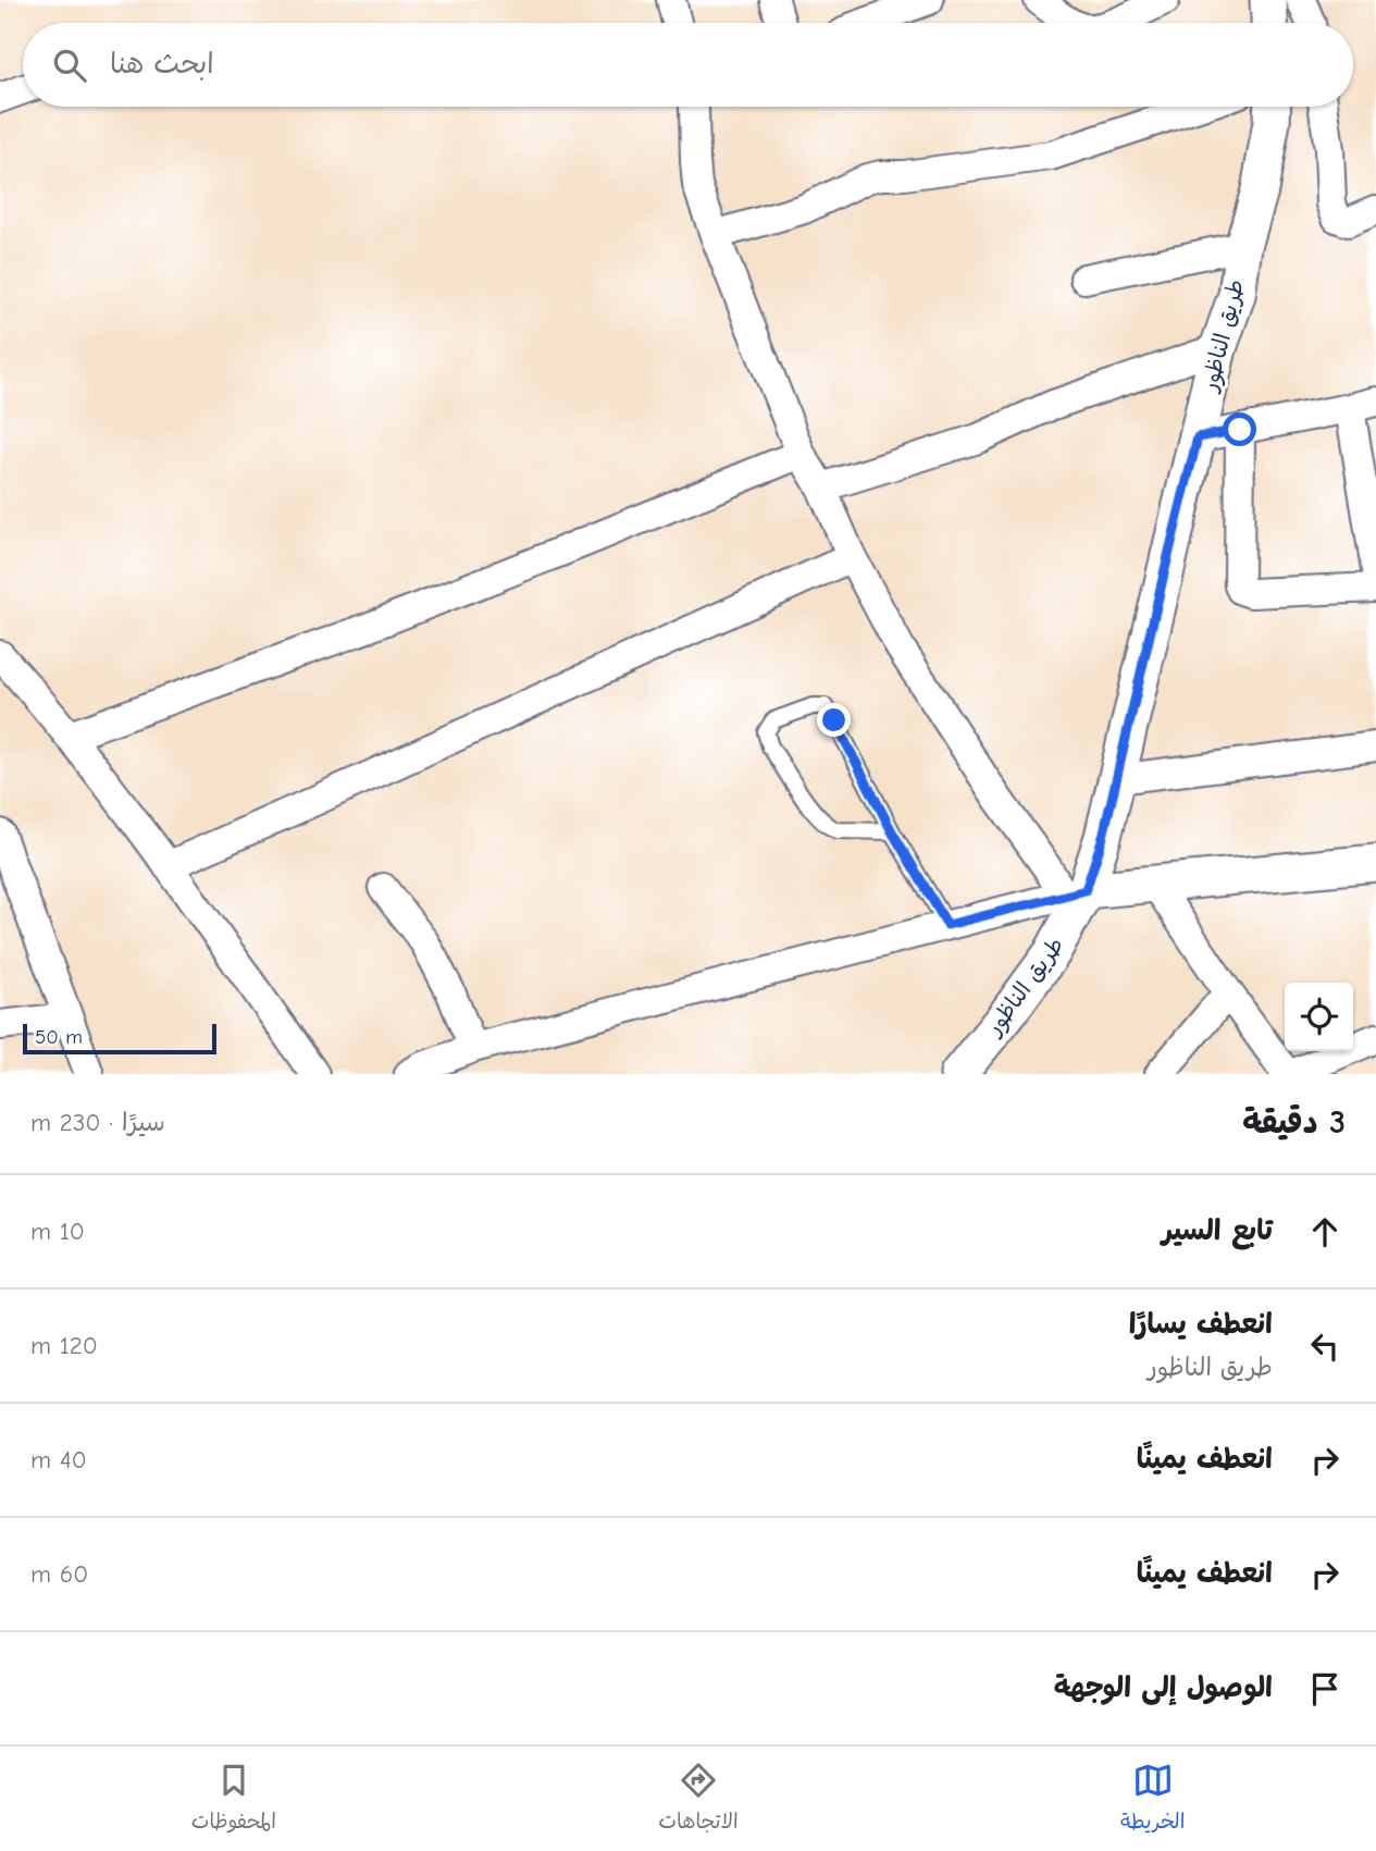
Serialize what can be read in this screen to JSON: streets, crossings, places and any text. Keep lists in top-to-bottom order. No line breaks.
{"streets":{"street":["طريق الناظور"]},"scale_bar":"50 m","page":{"search":"ابحث هنا","scale":"50 m","heading":["3 دقيقة","سيرًا · 230 m"],"list":[["تابع السير","10 m"],["انعطف يسارًا","طريق الناظور","120 m"],["انعطف يمينًا","40 m"],["انعطف يمينًا","60 m"],"الوصول إلى الوجهة"],"nav":["الخريطة","الاتجاهات","المحفوظات"]}}
